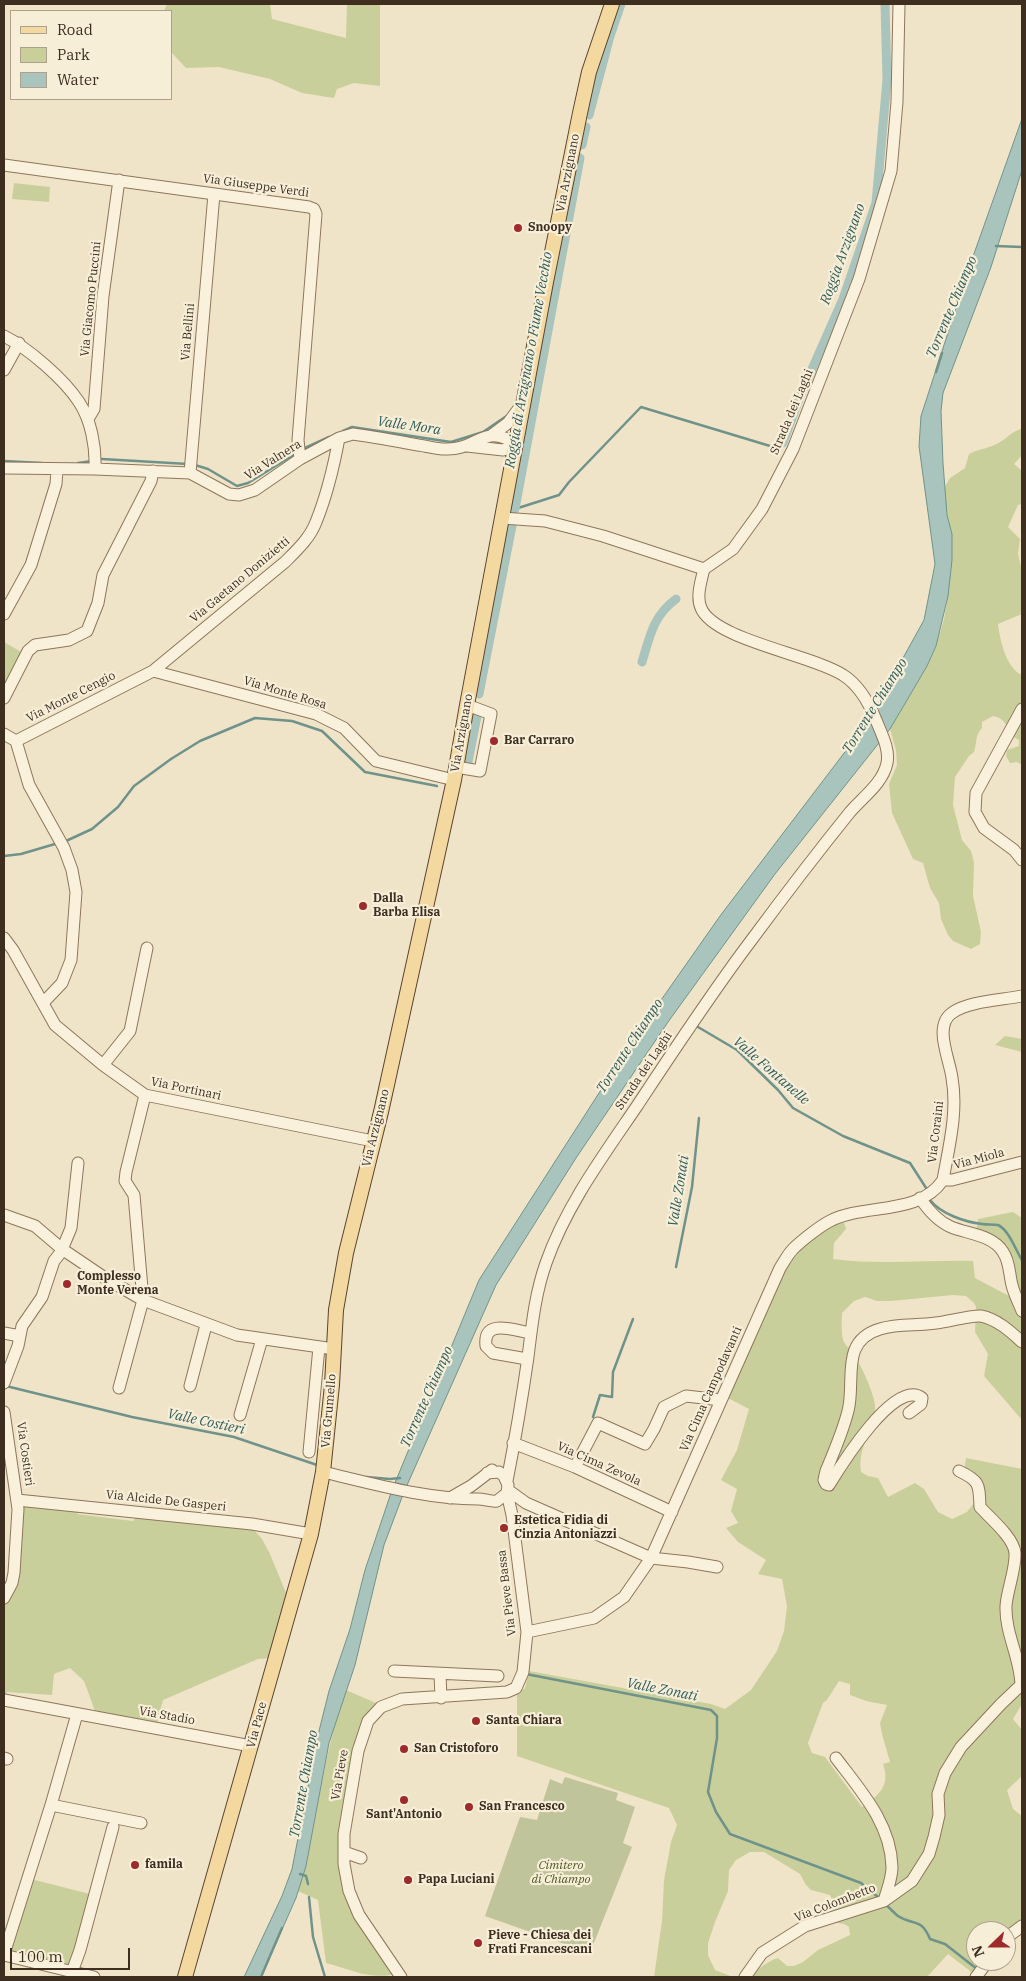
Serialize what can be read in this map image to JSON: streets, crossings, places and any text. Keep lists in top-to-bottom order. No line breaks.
{"streets":{"main road":["Via Arzignano","Via Grumello","Via Pace"],"street":["Via Giuseppe Verdi","Via Giacomo Puccini","Via Bellini","Strada dei Laghi","Via Valnera","Via Gaetano Donizietti","Via Monte Rosa","Via Monte Cengio","Via Portinari","Via Coraini","Via Miola","Via Cima Campodavanti","Via Costieri","Via Cima Zevola","Via Alcide De Gasperi","Via Pieve Bassa","Via Stadio","Via Pieve","Via Colombetto"]},"crossings":[["Via Arzignano","Via Valnera"],["Via Arzignano","Via Monte Rosa"],["Via Arzignano","Via Portinari"],["Via Arzignano","Via Grumello"],["Via Giuseppe Verdi","Via Giacomo Puccini"],["Via Giuseppe Verdi","Via Bellini"],["Via Giuseppe Verdi","Via Valnera"],["Via Bellini","Via Valnera"],["Strada dei Laghi","Via Cima Zevola"],["Strada dei Laghi","Via Pieve Bassa"],["Via Valnera","Via Gaetano Donizietti"],["Via Gaetano Donizietti","Via Monte Rosa"],["Via Gaetano Donizietti","Via Monte Cengio"],["Via Monte Rosa","Via Monte Cengio"],["Via Coraini","Via Miola"],["Via Coraini","Via Cima Campodavanti"],["Via Miola","Via Cima Campodavanti"],["Via Cima Campodavanti","Via Cima Zevola"],["Via Cima Campodavanti","Via Pieve Bassa"],["Via Grumello","Via Pace"],["Via Costieri","Via Alcide De Gasperi"],["Via Alcide De Gasperi","Via Pace"],["Via Pieve Bassa","Via Pieve"],["Via Stadio","Via Pace"]],"water":["Roggia Arzignano","Torrente Chiampo","Roggia di Arzignano o Fiume Vecchio","Valle Mora","Valle Fontanelle","Valle Zonati","Valle Costieri"],"parks":["Cimitero di Chiampo"],"places":["Snoopy","Bar Carraro","Dalla Barba Elisa","Complesso Monte Verena","Estetica Fidia di Cinzia Antoniazzi","Santa Chiara","San Cristoforo","Sant'Antonio","San Francesco","famila","Papa Luciani","Pieve - Chiesa dei Frati Francescani"],"legend":["Road","Park","Water"],"scale_bar":"100 m","north":"left"}
